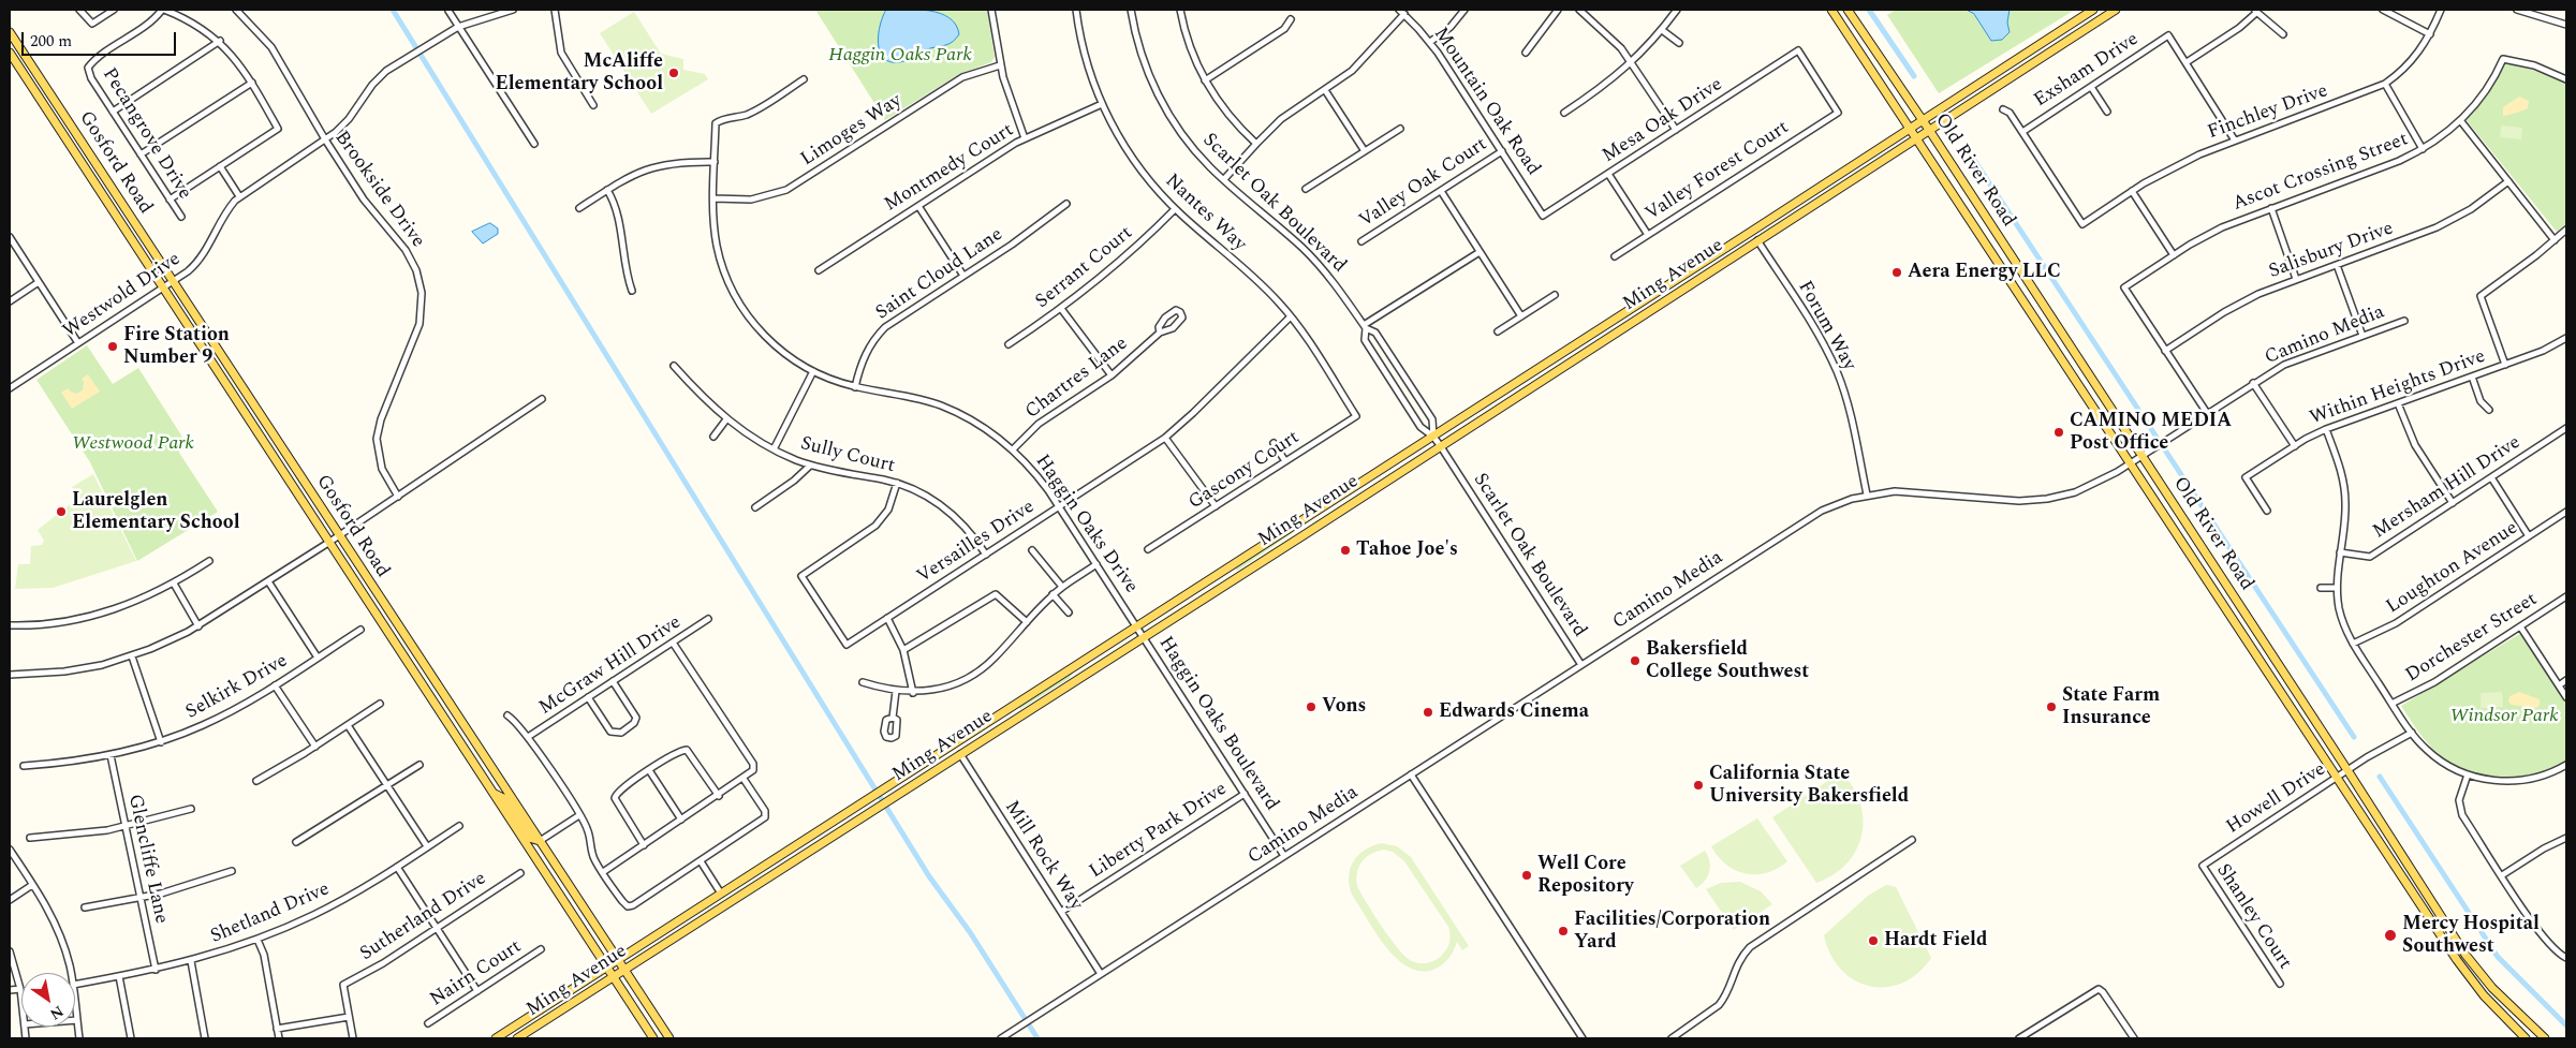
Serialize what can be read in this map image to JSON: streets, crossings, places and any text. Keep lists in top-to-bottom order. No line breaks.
{"streets":{"main road":["Gosford Road","Old River Road","Ming Avenue"],"street":["Exsham Drive","Mountain Oak Road","Finchley Drive","Mesa Oak Drive","Limoges Way","Pecangrove Drive","Montmedy Court","Valley Forest Court","Ascot Crossing Street","Valley Oak Court","Brookside Drive","Scarlet Oak Boulevard","Nantes Way","Salisbury Drive","Serrant Court","Saint Cloud Lane","Westwold Drive","Forum Way","Camino Media","Chartres Lane","Within Heights Drive","Sully Court","Gascony Court","Mersham Hill Drive","Haggin Oaks Drive","Versailles Drive","Loughton Avenue","Dorchester Street","McGraw Hill Drive","Selkirk Drive","Haggin Oaks Boulevard","Howell Drive","Liberty Park Drive","Mill Rock Way","Glencliffe Lane","Shetland Drive","Sutherland Drive","Shanley Court","Nairn Court"]},"crossings":[["Exsham Drive","Finchley Drive"],["Mountain Oak Road","Mesa Oak Drive"],["Mountain Oak Road","Valley Oak Court"],["Mesa Oak Drive","Valley Forest Court"],["Limoges Way","Haggin Oaks Drive"],["Gosford Road","Ming Avenue"],["Gosford Road","Westwold Drive"],["Montmedy Court","Nantes Way"],["Old River Road","Ming Avenue"],["Old River Road","Camino Media"],["Old River Road","Howell Drive"],["Ascot Crossing Street","Salisbury Drive"],["Brookside Drive","Westwold Drive"],["Scarlet Oak Boulevard","Ming Avenue"],["Scarlet Oak Boulevard","Camino Media"],["Nantes Way","Serrant Court"],["Nantes Way","Gascony Court"],["Nantes Way","Versailles Drive"],["Saint Cloud Lane","Haggin Oaks Drive"],["Ming Avenue","Forum Way"],["Ming Avenue","Haggin Oaks Drive"],["Ming Avenue","Haggin Oaks Boulevard"],["Ming Avenue","Mill Rock Way"],["Forum Way","Camino Media"],["Camino Media","Haggin Oaks Boulevard"],["Camino Media","Mill Rock Way"],["Chartres Lane","Haggin Oaks Drive"],["Sully Court","Versailles Drive"],["Haggin Oaks Drive","Versailles Drive"],["Haggin Oaks Drive","Haggin Oaks Boulevard"],["Selkirk Drive","Glencliffe Lane"],["Haggin Oaks Boulevard","Liberty Park Drive"],["Howell Drive","Shanley Court"],["Liberty Park Drive","Mill Rock Way"],["Glencliffe Lane","Shetland Drive"]],"parks":["Haggin Oaks Park","Westwood Park","Windsor Park"],"places":["McAliffe Elementary School","Aera Energy LLC","Fire Station Number 9","CAMINO MEDIA Post Office","Laurelglen Elementary School","Tahoe Joe's","Bakersfield College Southwest","Vons","State Farm Insurance","Edwards Cinema","California State University Bakersfield","Well Core Repository","Facilities/Corporation Yard","Mercy Hospital Southwest","Hardt Field"],"scale_bar":"200 m","north":"bottom right"}
